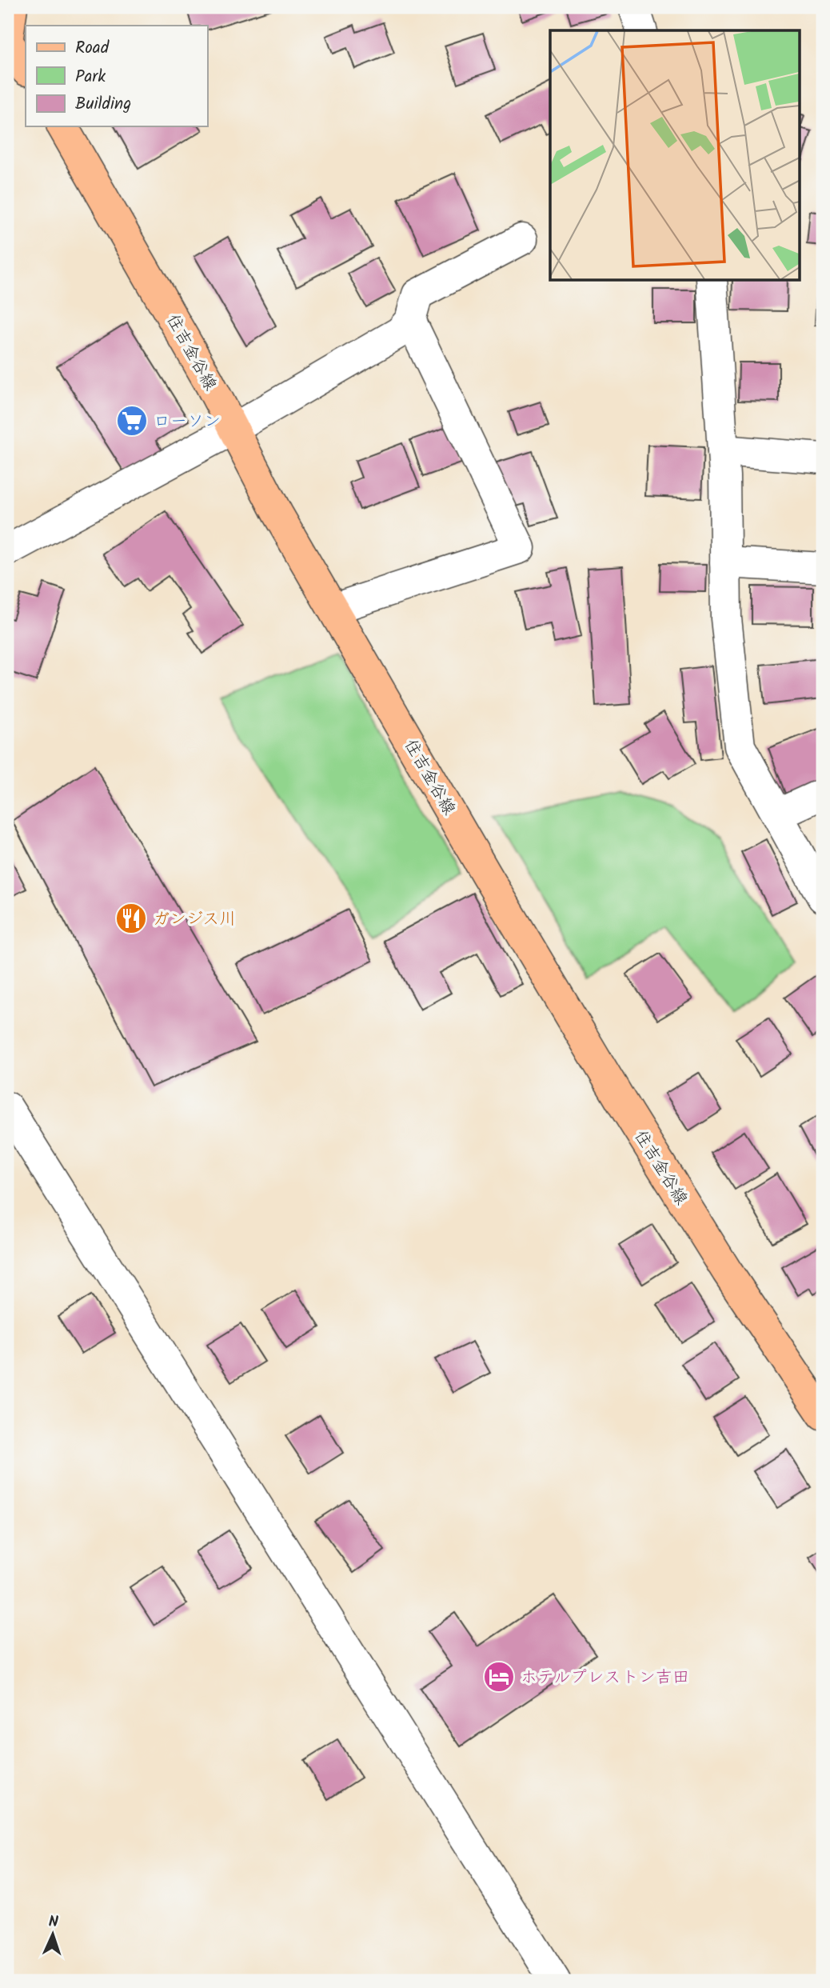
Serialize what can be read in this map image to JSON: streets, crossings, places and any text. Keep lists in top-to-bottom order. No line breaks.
{"streets":{"main road":["住吉金谷線"]},"places":{"supermarket":["ローソン"],"restaurant":["ガンジス川"],"hotel":["ホテルプレストン吉田"]},"legend":["Road","Park","Building"],"north":"top"}
